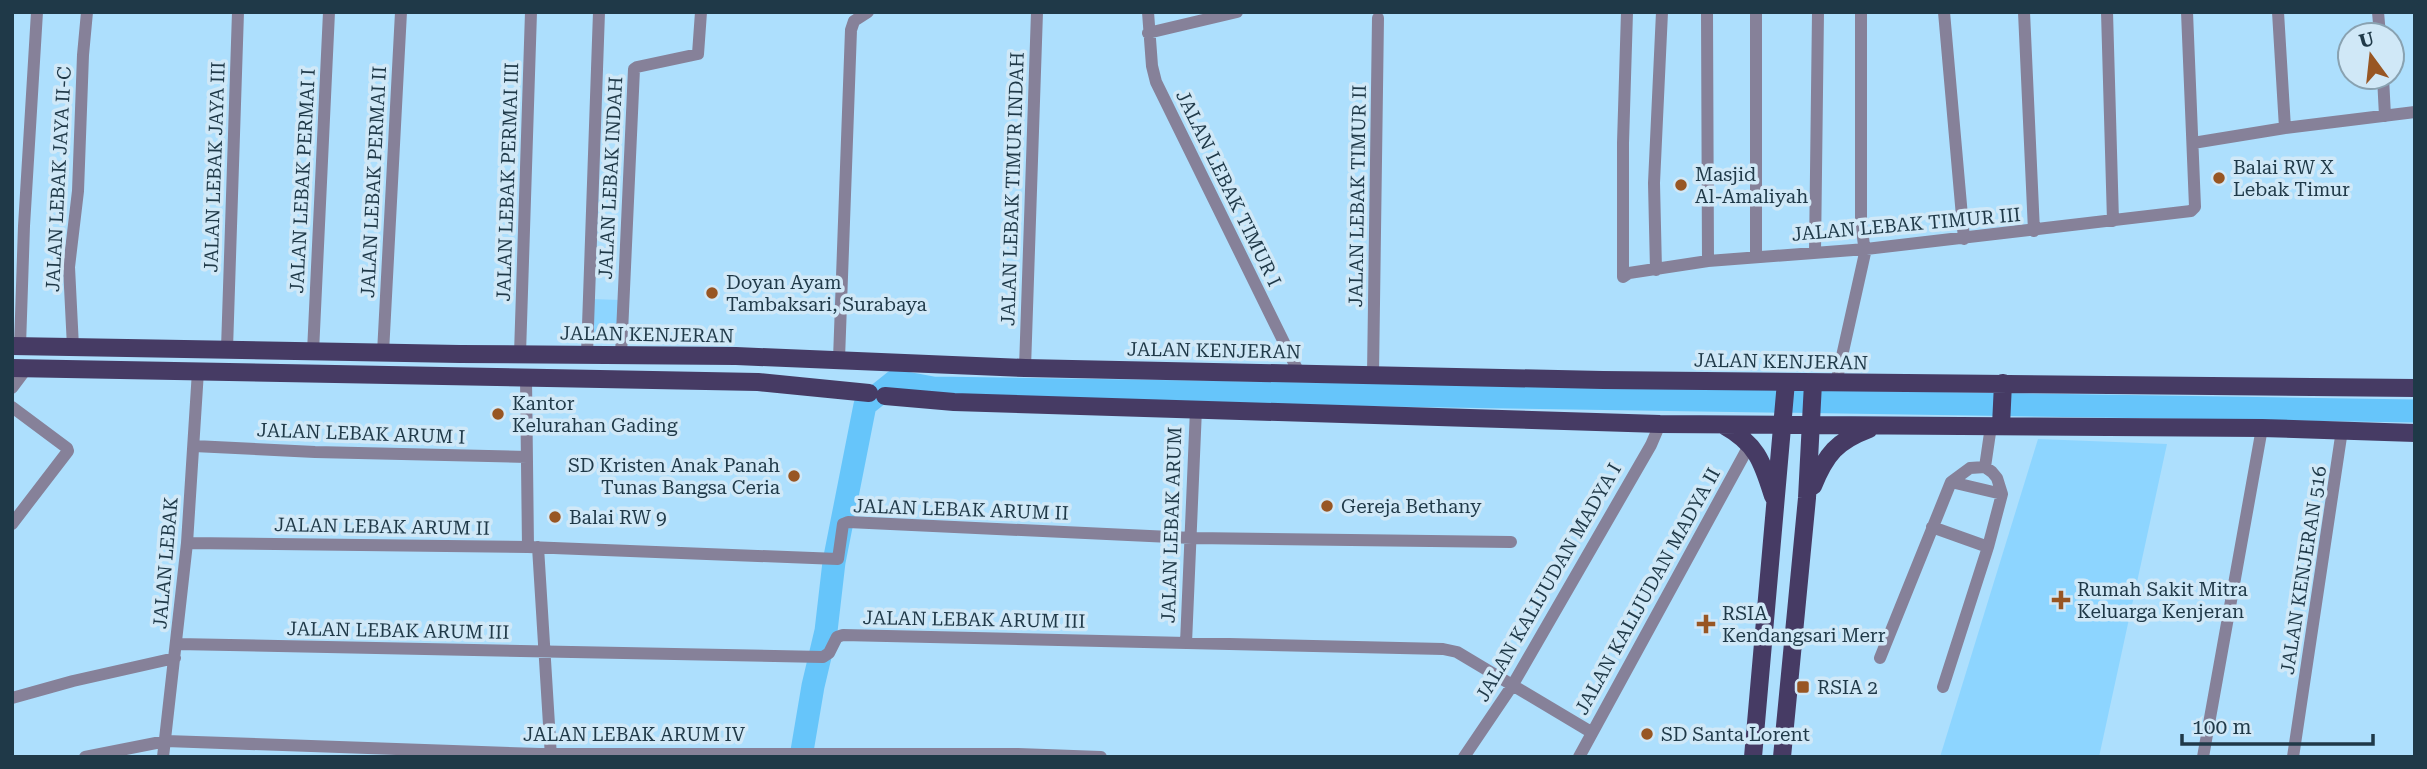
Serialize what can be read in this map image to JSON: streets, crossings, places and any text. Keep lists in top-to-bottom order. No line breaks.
{"streets":{"main road":["JALAN KENJERAN"],"street":["JALAN LEBAK JAYA III","JALAN LEBAK INDAH","JALAN LEBAK JAYA II-C","JALAN LEBAK PERMAI I","JALAN LEBAK PERMAI II","JALAN LEBAK PERMAI III","JALAN LEBAK TIMUR I","JALAN LEBAK TIMUR INDAH","JALAN LEBAK TIMUR II","JALAN LEBAK TIMUR III","JALAN LEBAK ARUM I","JALAN LEBAK ARUM II","JALAN LEBAK ARUM","JALAN LEBAK","JALAN KENJERAN 516","JALAN KALIJUDAN MADYA I","JALAN KALIJUDAN MADYA II","JALAN LEBAK ARUM III","JALAN LEBAK ARUM IV"]},"crossings":[["JALAN LEBAK JAYA III","JALAN KENJERAN"],["JALAN LEBAK INDAH","JALAN KENJERAN"],["JALAN LEBAK JAYA II-C","JALAN KENJERAN"],["JALAN LEBAK PERMAI I","JALAN KENJERAN"],["JALAN LEBAK PERMAI II","JALAN KENJERAN"],["JALAN LEBAK PERMAI III","JALAN KENJERAN"],["JALAN LEBAK TIMUR I","JALAN KENJERAN"],["JALAN LEBAK TIMUR INDAH","JALAN KENJERAN"],["JALAN LEBAK TIMUR II","JALAN KENJERAN"],["JALAN LEBAK ARUM I","JALAN LEBAK"],["JALAN LEBAK ARUM II","JALAN LEBAK ARUM"],["JALAN LEBAK ARUM II","JALAN LEBAK"],["JALAN LEBAK ARUM","JALAN LEBAK ARUM III"],["JALAN LEBAK","JALAN LEBAK ARUM III"],["JALAN LEBAK","JALAN LEBAK ARUM IV"],["JALAN KALIJUDAN MADYA I","JALAN LEBAK ARUM III"],["JALAN KALIJUDAN MADYA II","JALAN LEBAK ARUM III"]],"places":{"other":["Balai RW X Lebak Timur","Masjid Al-Amaliyah","Doyan Ayam Tambaksari, Surabaya","Kantor Kelurahan Gading","SD Kristen Anak Panah Tunas Bangsa Ceria","Gereja Bethany","Balai RW 9","SD Santa Lorent"],"health":["Rumah Sakit Mitra Keluarga Kenjeran","RSIA Kendangsari Merr"],"transit":["RSIA 2"]},"scale_bar":"100 m","north":"top"}
